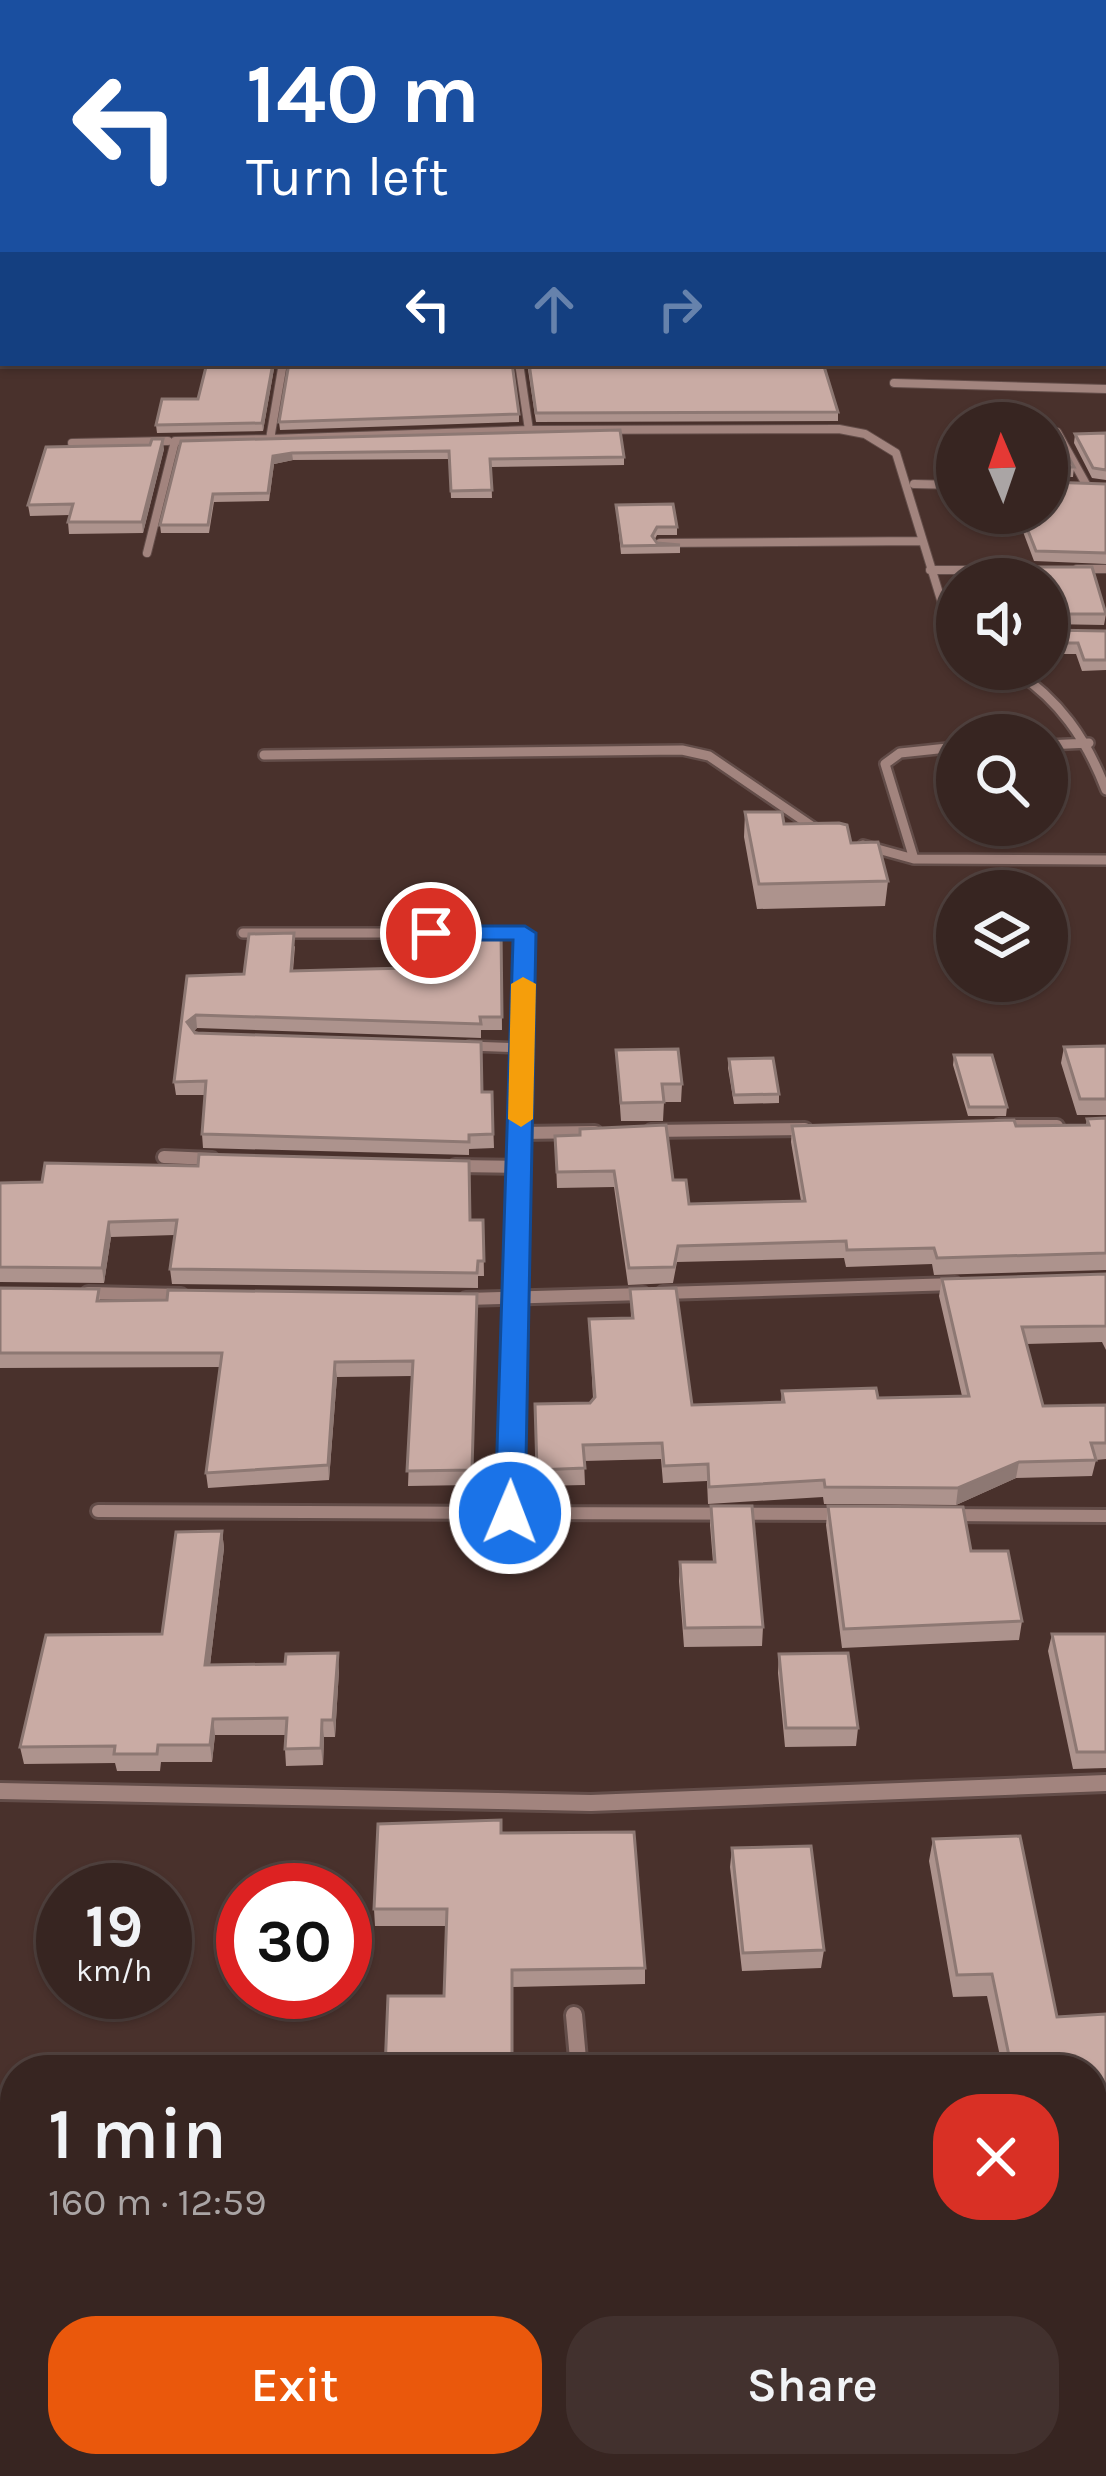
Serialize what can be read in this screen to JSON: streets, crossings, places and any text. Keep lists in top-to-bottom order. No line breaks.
{"north":"top","page":{"turn":["140 m","Turn left"],"speed":"19 km/h","limit":"30","heading":["1 min","160 m · 12:59"],"buttons":["Exit","Share"]}}
